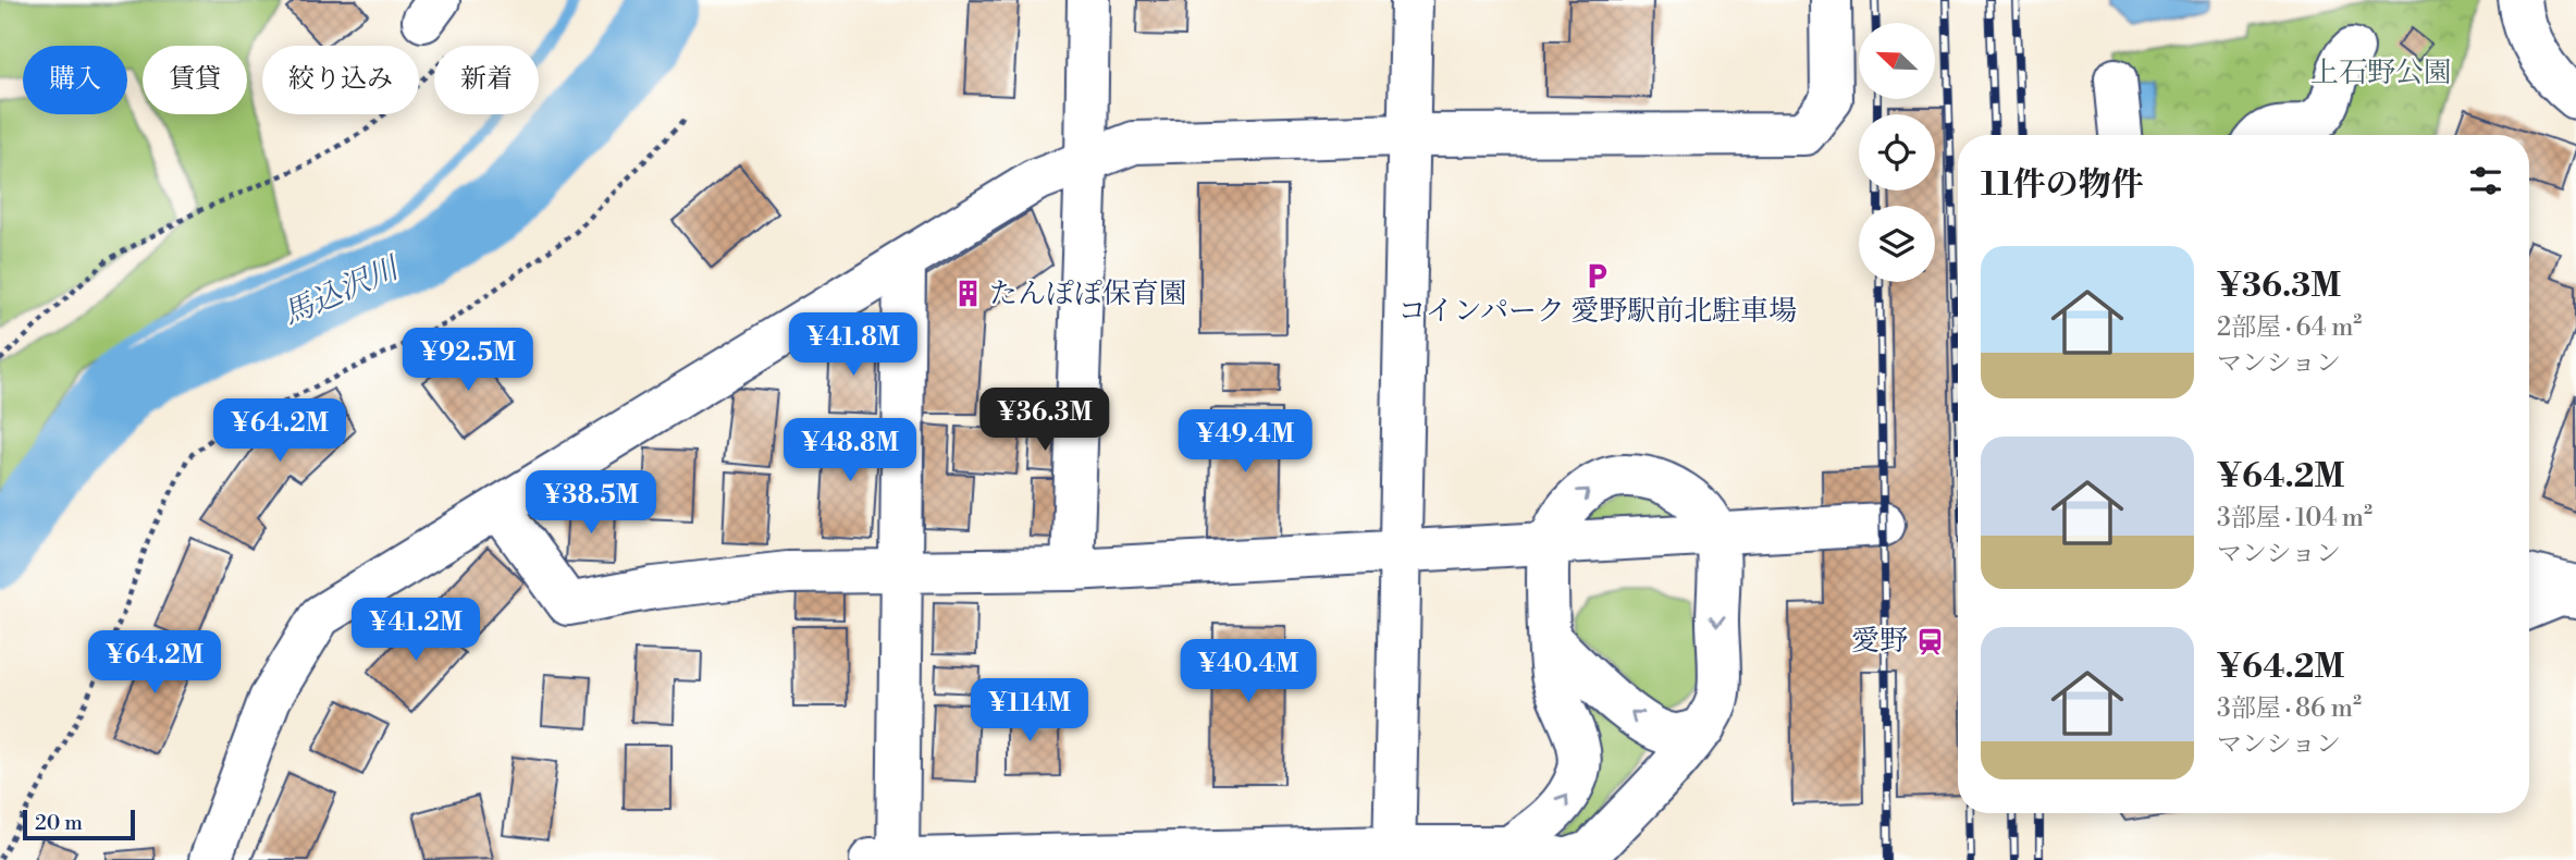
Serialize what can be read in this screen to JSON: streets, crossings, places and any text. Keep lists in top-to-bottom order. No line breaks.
{"water":["馬込沢川"],"parks":["上石野公園"],"places":{"parking":["コインパーク 愛野駅前北駐車場"],"building":["たんぽぽ保育園"],"station":["愛野"]},"scale_bar":"20 m","north":"top left","page":{"chip":["購入","賃貸","絞り込み","新着"],"heading":"11件の物件","list":[{"name":"¥36.3M","note":"2部屋 · 64 m² · マンション"},{"name":"¥64.2M","note":"3部屋 · 104 m² · マンション"},{"name":"¥64.2M","note":"3部屋 · 86 m² · マンション"}],"price":["¥41.8M","¥92.5M","¥36.3M","¥64.2M","¥49.4M","¥48.8M","¥38.5M","¥41.2M","¥64.2M","¥40.4M","¥114M"],"scale":"20 m"}}
